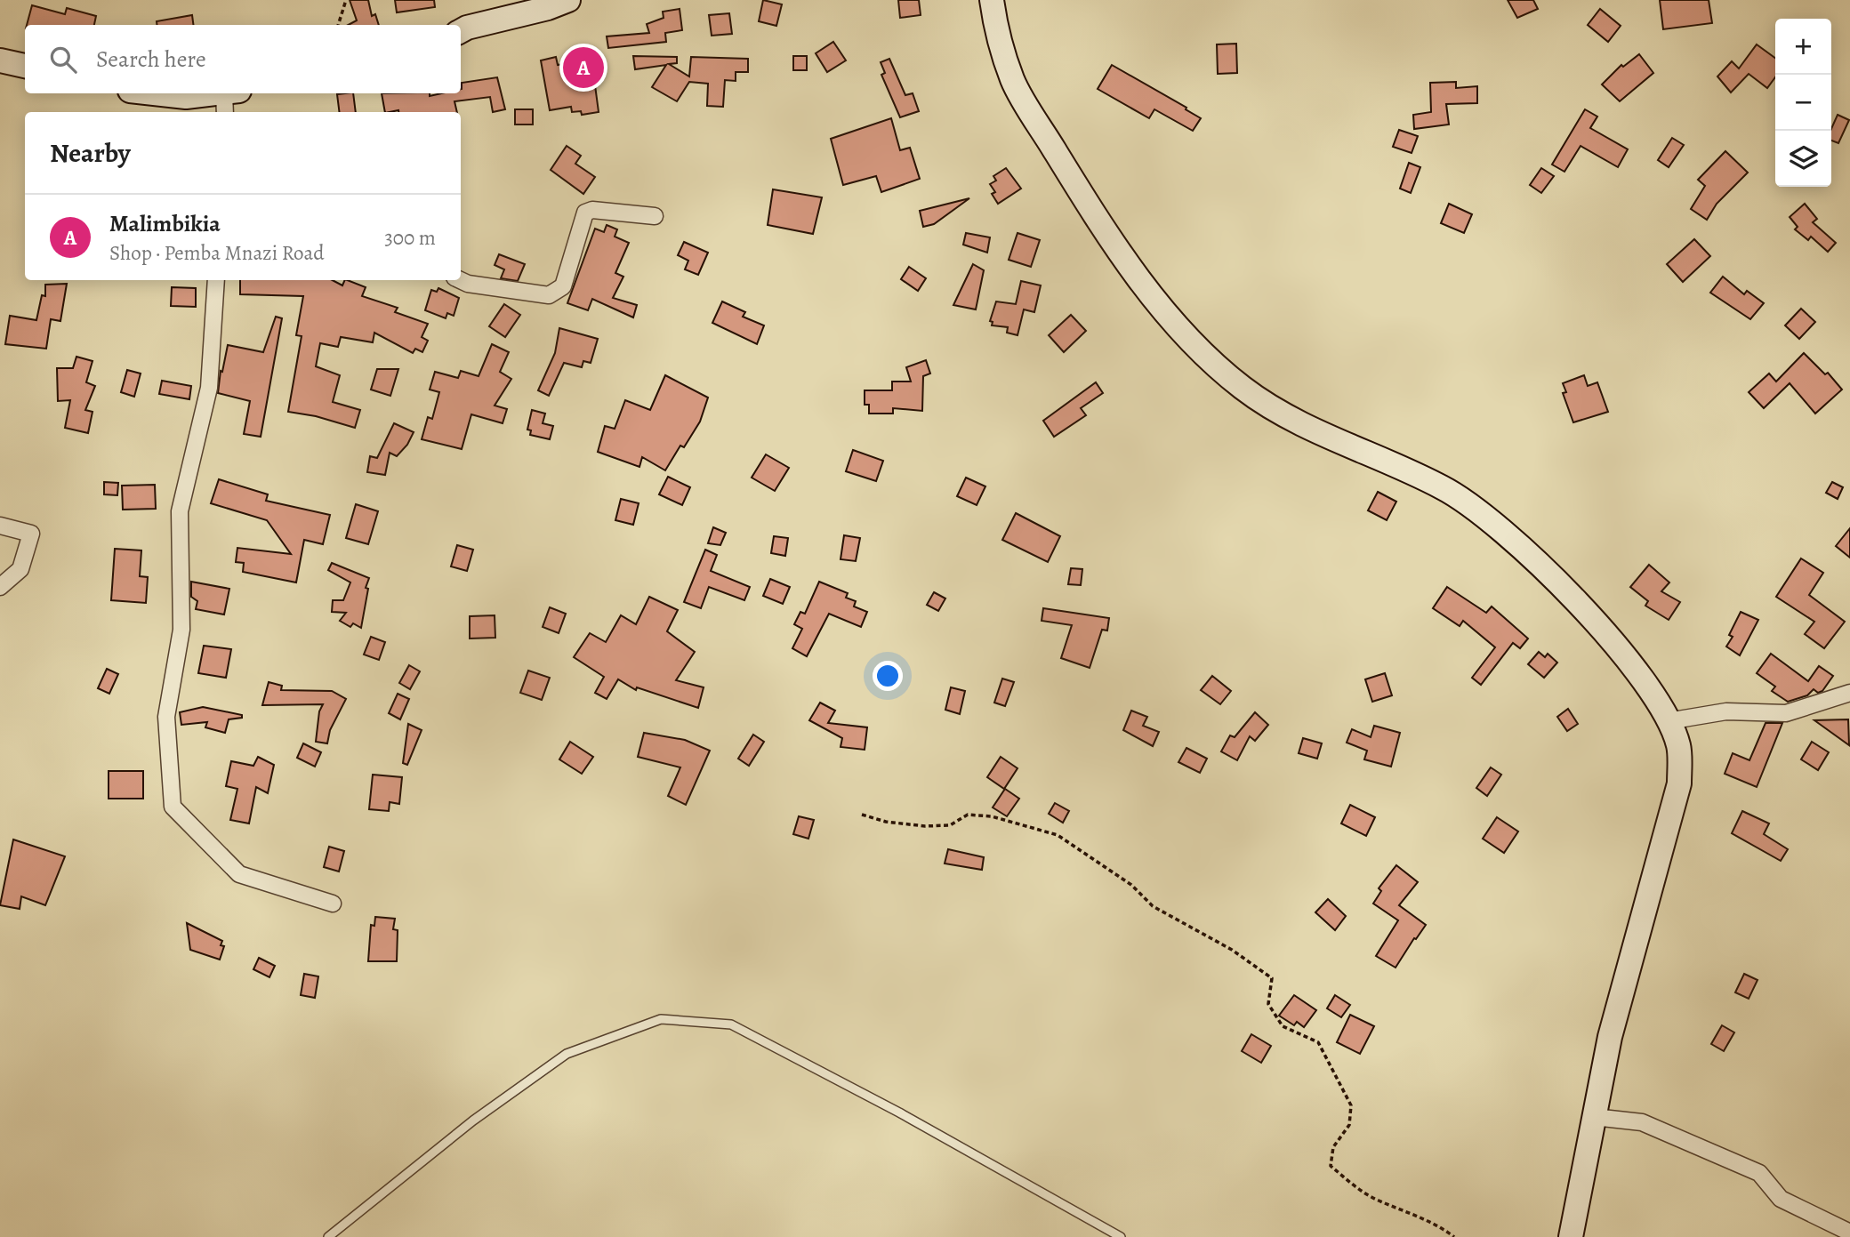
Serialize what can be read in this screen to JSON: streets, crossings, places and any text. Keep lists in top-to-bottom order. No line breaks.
{"page":{"map_buttons":["+","−"],"search":"Search here","pins":"A","heading":"Nearby","list":[{"mark":"A","name":"Malimbikia","note":"Shop · Pemba Mnazi Road","value":"300 m"}]}}
